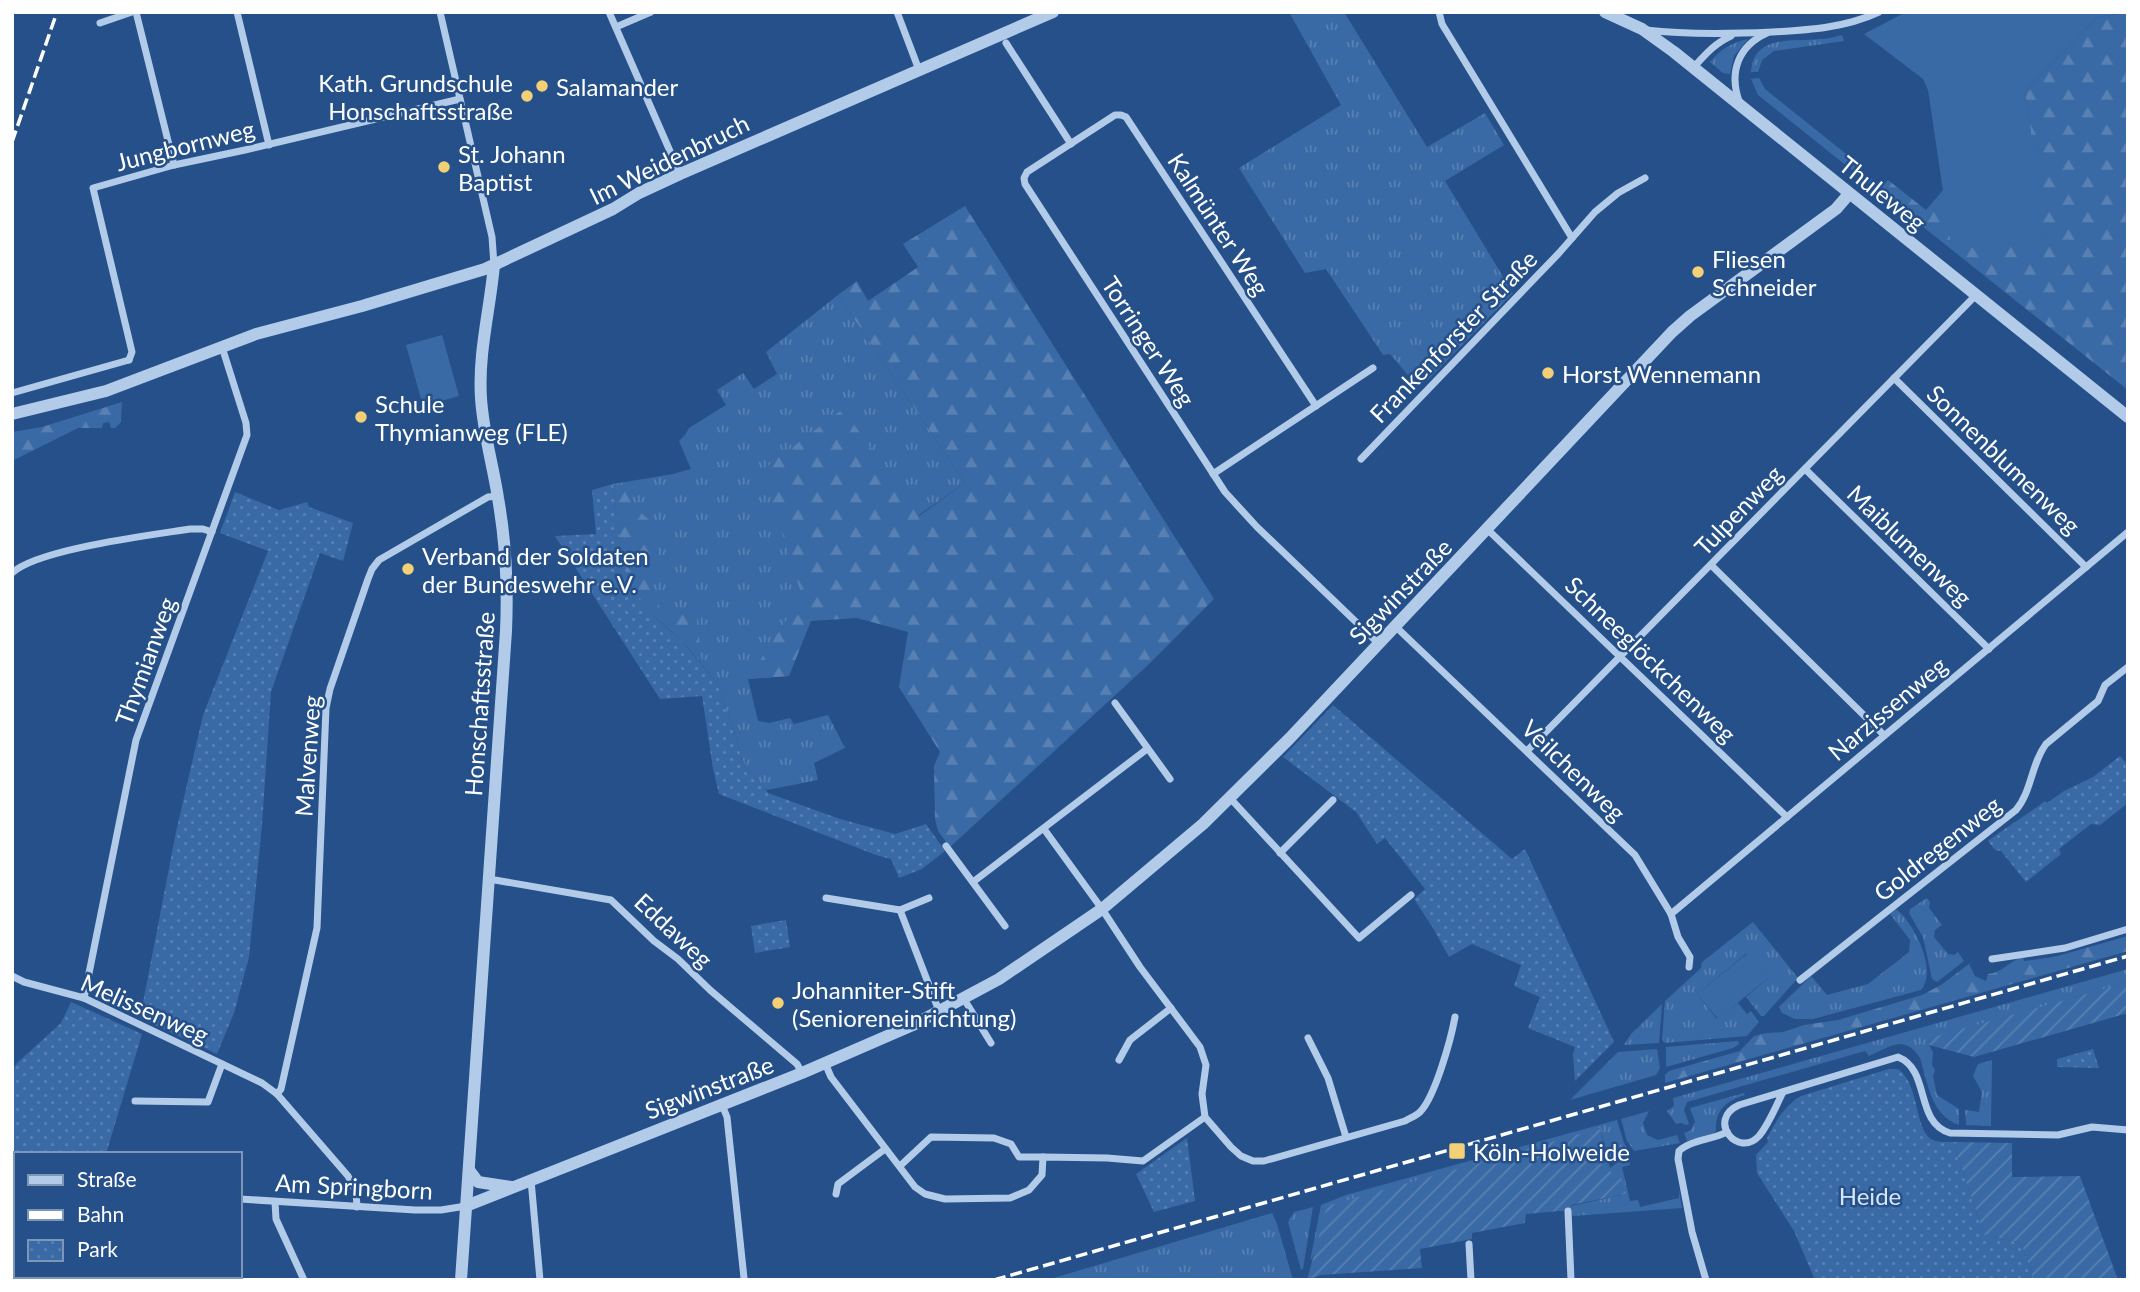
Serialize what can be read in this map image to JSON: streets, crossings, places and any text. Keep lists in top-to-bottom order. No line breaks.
{"streets":{"street":["Jungbornweg","Im Weidenbruch","Thuleweg","Kalmünter Weg","Frankenforster Straße","Torringer Weg","Sonnenblumenweg","Tulpenweg","Maiblumenweg","Sigwinstraße","Schneeglöckchenweg","Thymianweg","Honschaftsstraße","Narzissenweg","Malvenweg","Veilchenweg","Goldregenweg","Eddaweg","Melissenweg","Am Springborn"]},"crossings":[["Jungbornweg","Im Weidenbruch"],["Jungbornweg","Honschaftsstraße"],["Im Weidenbruch","Thymianweg"],["Im Weidenbruch","Honschaftsstraße"],["Thuleweg","Tulpenweg"],["Thuleweg","Sigwinstraße"],["Kalmünter Weg","Torringer Weg"],["Torringer Weg","Sigwinstraße"],["Sonnenblumenweg","Tulpenweg"],["Sonnenblumenweg","Narzissenweg"],["Tulpenweg","Maiblumenweg"],["Tulpenweg","Schneeglöckchenweg"],["Tulpenweg","Veilchenweg"],["Maiblumenweg","Narzissenweg"],["Sigwinstraße","Schneeglöckchenweg"],["Sigwinstraße","Honschaftsstraße"],["Sigwinstraße","Veilchenweg"],["Sigwinstraße","Eddaweg"],["Sigwinstraße","Am Springborn"],["Schneeglöckchenweg","Narzissenweg"],["Thymianweg","Melissenweg"],["Honschaftsstraße","Malvenweg"],["Honschaftsstraße","Eddaweg"],["Honschaftsstraße","Am Springborn"],["Narzissenweg","Veilchenweg"],["Malvenweg","Melissenweg"],["Melissenweg","Am Springborn"]],"parks":["Heide"],"places":{"other":["Salamander","Kath. Grundschule Honschaftsstraße","St. Johann Baptist","Fliesen Schneider","Horst Wennemann","Schule Thymianweg (FLE)","Verband der Soldaten der Bundeswehr e.V.","Johanniter-Stift (Senioreneinrichtung)"],"transit":["Köln-Holweide"]},"legend":["Straße","Bahn","Park"]}
